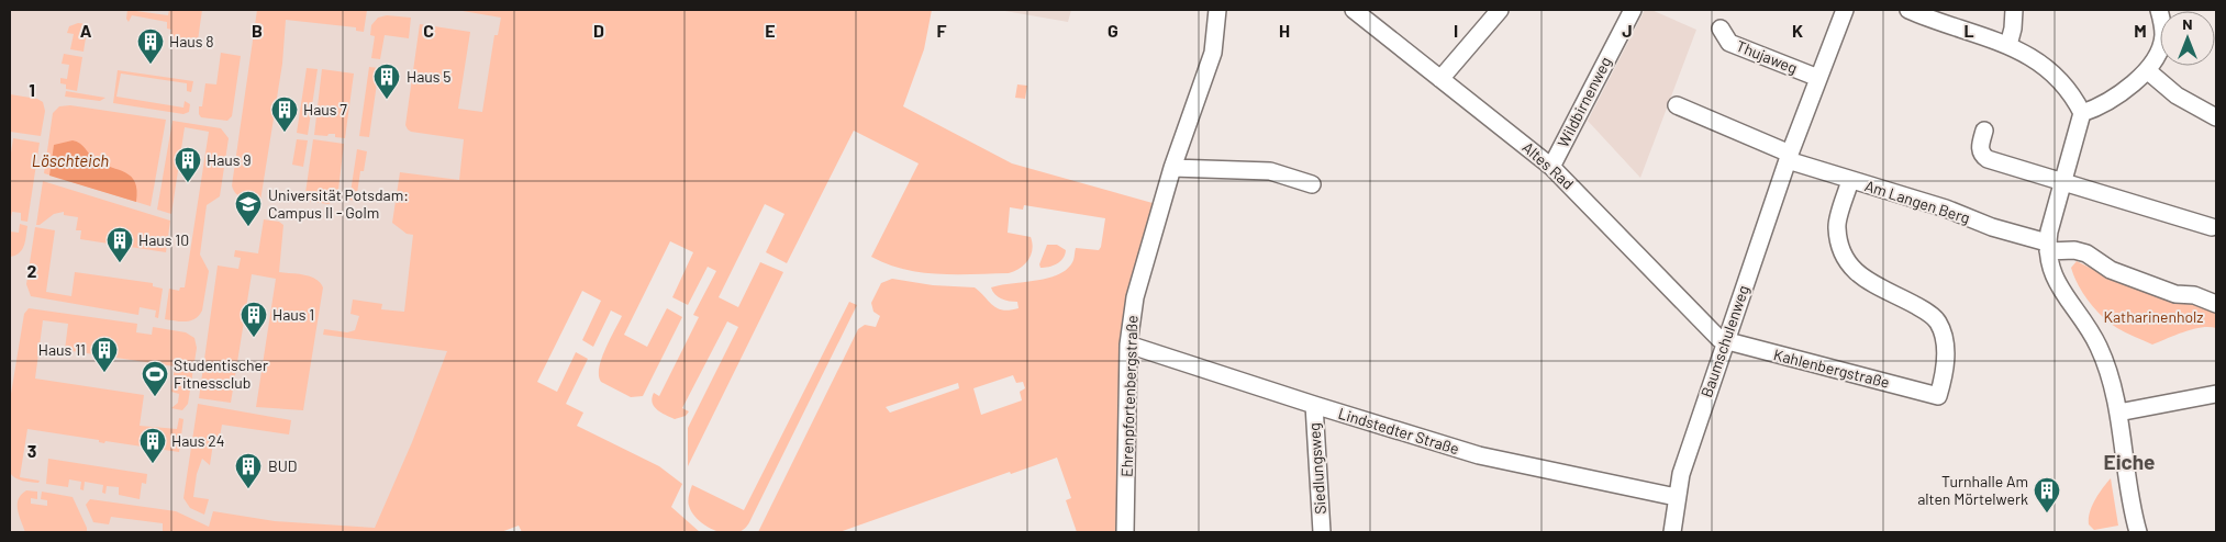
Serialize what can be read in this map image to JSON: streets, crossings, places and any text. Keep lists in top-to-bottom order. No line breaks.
{"streets":{"street":["Thujaweg","Wildbirnenweg","Altes Rad","Am Langen Berg","Baumschulenweg","Kahlenbergstraße","Ehrenpfortenbergstraße","Lindstedter Straße","Siedlungsweg"]},"crossings":[["Thujaweg","Baumschulenweg"],["Wildbirnenweg","Altes Rad"],["Altes Rad","Baumschulenweg"],["Altes Rad","Kahlenbergstraße"],["Am Langen Berg","Baumschulenweg"],["Am Langen Berg","Kahlenbergstraße"],["Baumschulenweg","Kahlenbergstraße"],["Baumschulenweg","Lindstedter Straße"],["Ehrenpfortenbergstraße","Lindstedter Straße"],["Lindstedter Straße","Siedlungsweg"]],"districts":["Eiche"],"water":["Löschteich"],"parks":["Katharinenholz"],"places":{"building":["Haus 8","Haus 5","Haus 7","Haus 9","Haus 10","Haus 1","Haus 11","Haus 24","BUD","Turnhalle Am alten Mörtelwerk"],"school or university":["Universität Potsdam: Campus II - Golm"],"sports":["Studentischer Fitnessclub"]},"north":"top","grid":{"columns":["A","B","C","D","E","F","G","H","I","J","K","L","M"],"rows":["1","2","3"]}}
